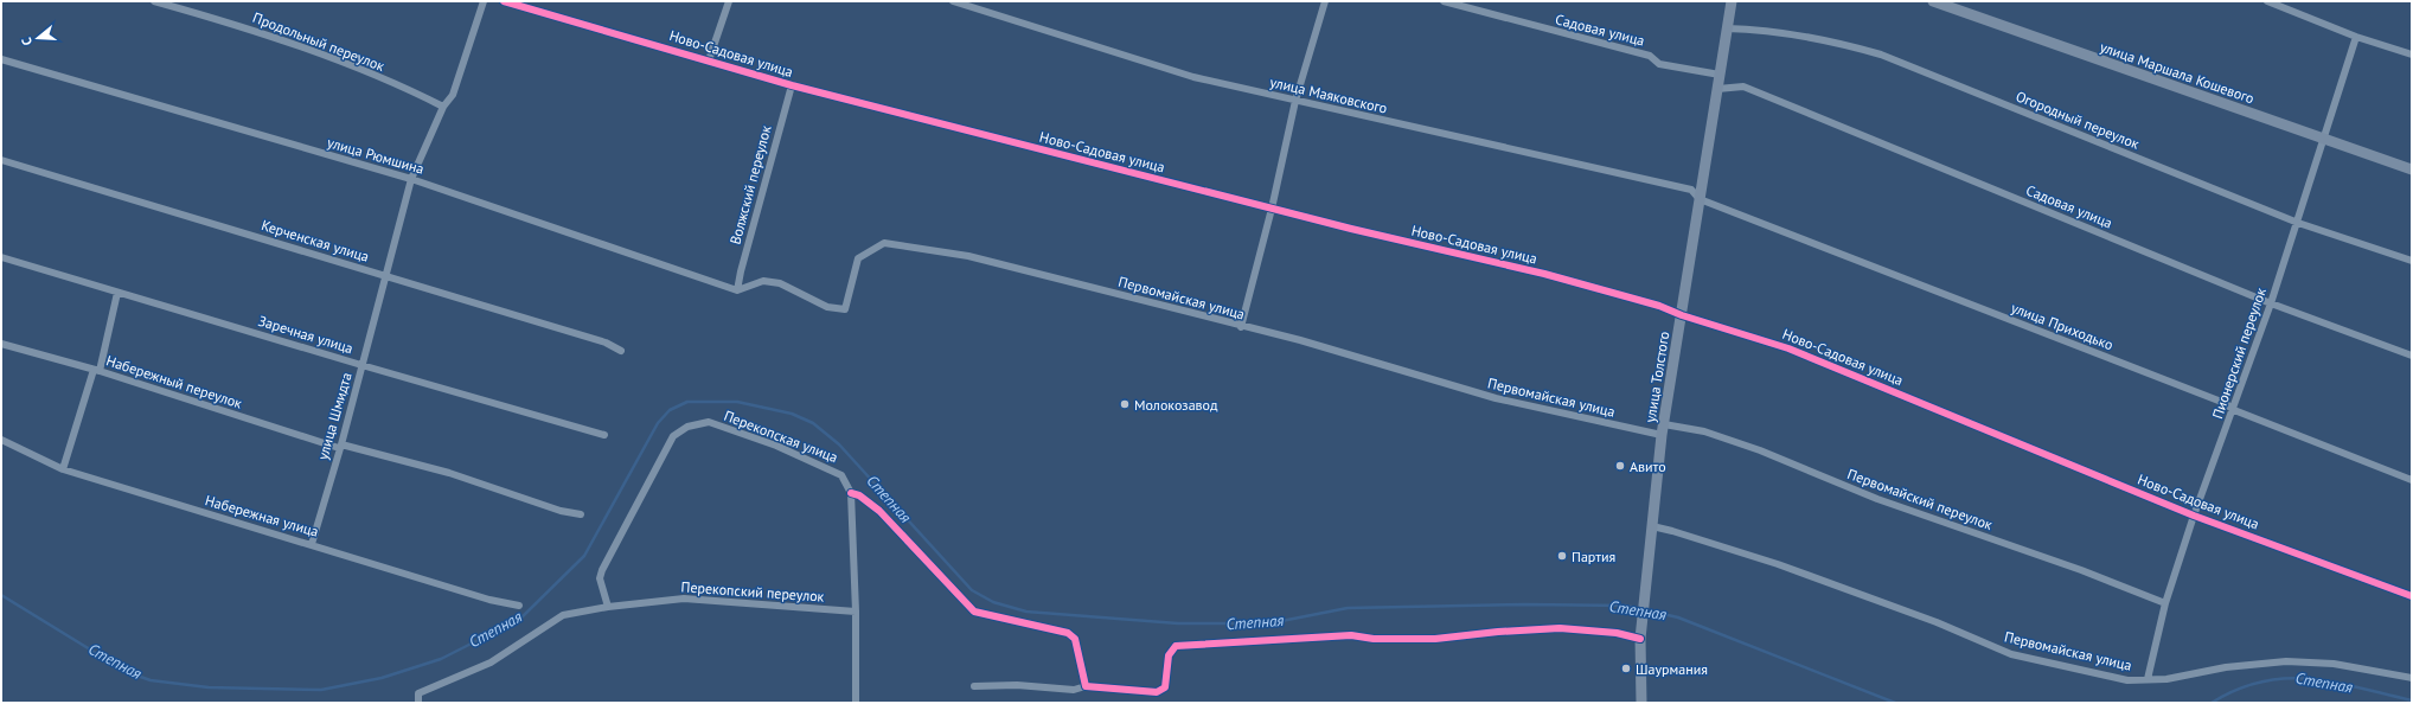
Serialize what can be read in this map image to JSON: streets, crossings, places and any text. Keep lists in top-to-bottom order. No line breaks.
{"streets":{"main road":["улица Маршала Кошевого","улица Толстого"],"street":["Садовая улица","Продольный переулок","Ново-Садовая улица","улица Маяковского","Огородный переулок","улица Рюмшина","Волжский переулок","Керченская улица","Первомайская улица","улица Приходько","Заречная улица","Пионерский переулок","Набережный переулок","улица Шмидта","Перекопская улица","Первомайский переулок","Набережная улица","Перекопский переулок"]},"crossings":[["Садовая улица","Пионерский переулок"],["Садовая улица","улица Толстого"],["Продольный переулок","улица Шмидта"],["Ново-Садовая улица","Волжский переулок"],["Ново-Садовая улица","Пионерский переулок"],["Ново-Садовая улица","улица Толстого"],["улица Маршала Кошевого","Пионерский переулок"],["улица Маяковского","улица Приходько"],["улица Маяковского","улица Толстого"],["Огородный переулок","Пионерский переулок"],["Огородный переулок","улица Толстого"],["улица Рюмшина","Волжский переулок"],["улица Рюмшина","Первомайская улица"],["улица Рюмшина","улица Шмидта"],["Волжский переулок","Первомайская улица"],["Керченская улица","улица Шмидта"],["Первомайская улица","Пионерский переулок"],["Первомайская улица","улица Толстого"],["Первомайская улица","Первомайский переулок"],["улица Приходько","Пионерский переулок"],["улица Приходько","улица Толстого"],["Заречная улица","улица Шмидта"],["Пионерский переулок","Первомайский переулок"],["улица Толстого","Первомайский переулок"],["Набережный переулок","улица Шмидта"],["улица Шмидта","Набережная улица"],["Перекопская улица","Перекопский переулок"]],"water":["Степная"],"places":["Молокозавод","Авито","Партия","Шаурмания"],"north":"left"}
